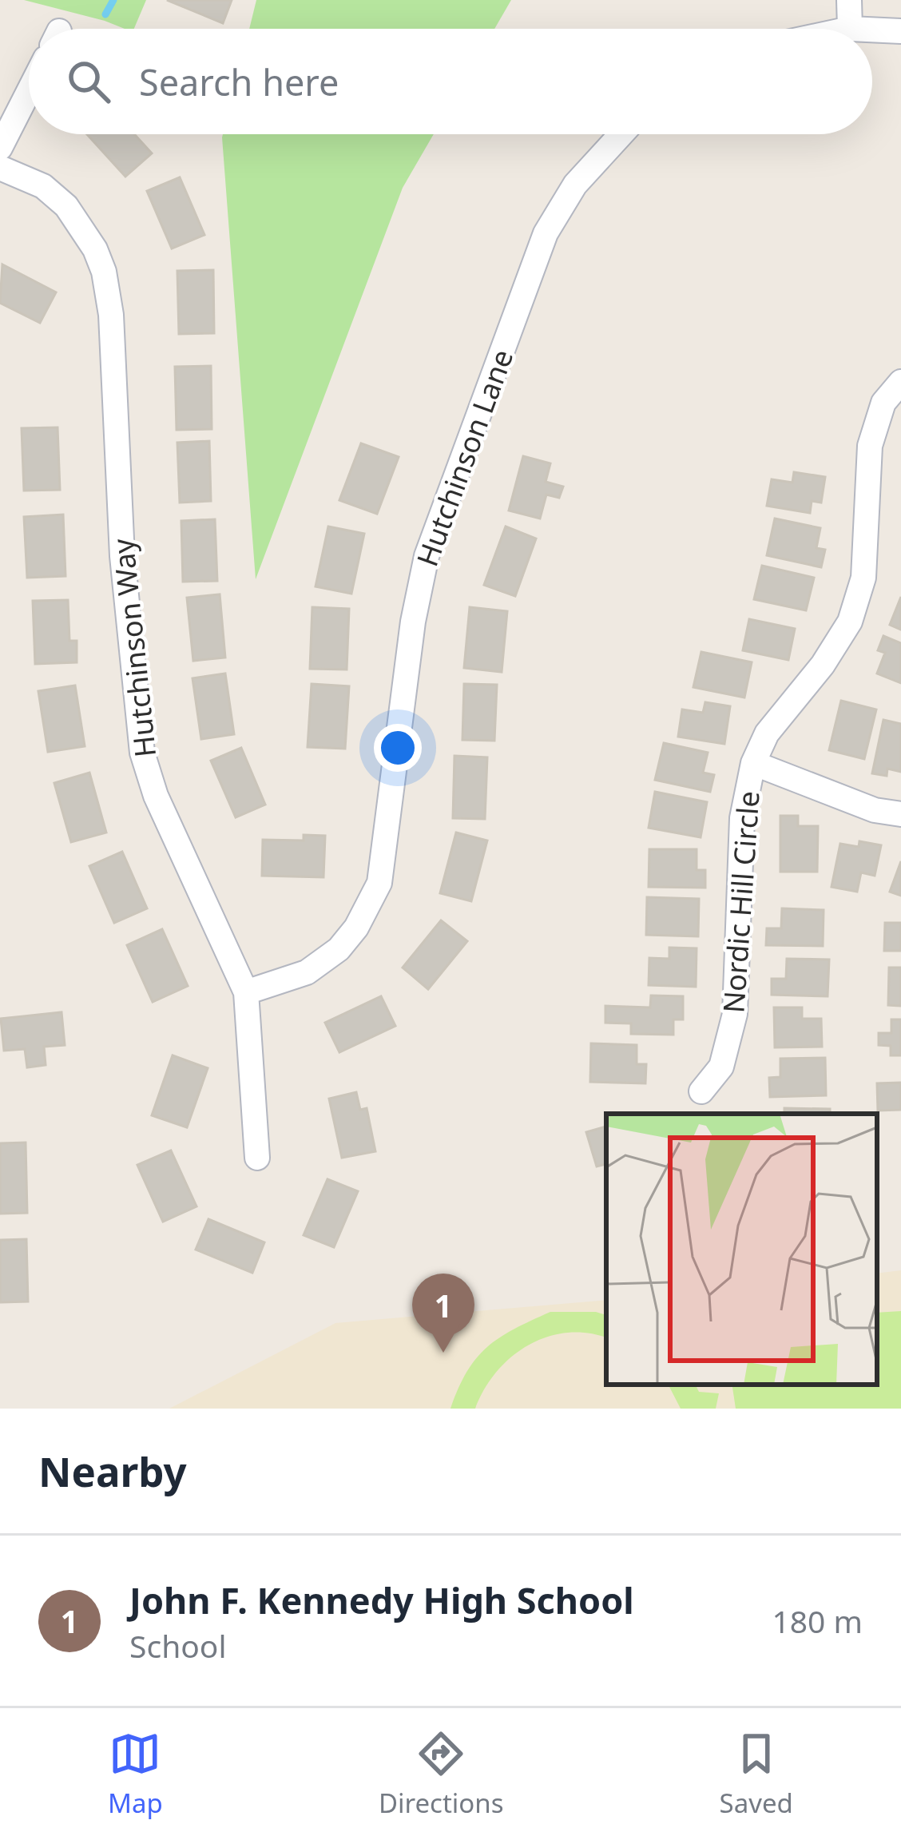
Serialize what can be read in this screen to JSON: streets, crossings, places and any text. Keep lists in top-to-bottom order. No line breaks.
{"streets":{"street":["Hutchinson Lane","Hutchinson Way","Nordic Hill Circle"]},"crossings":[["Hutchinson Lane","Hutchinson Way"]],"page":{"search":"Search here","pins":"1","heading":"Nearby","list":[{"mark":"1","name":"John F. Kennedy High School","note":"School","value":"180 m"}],"nav":["Map","Directions","Saved"]}}
